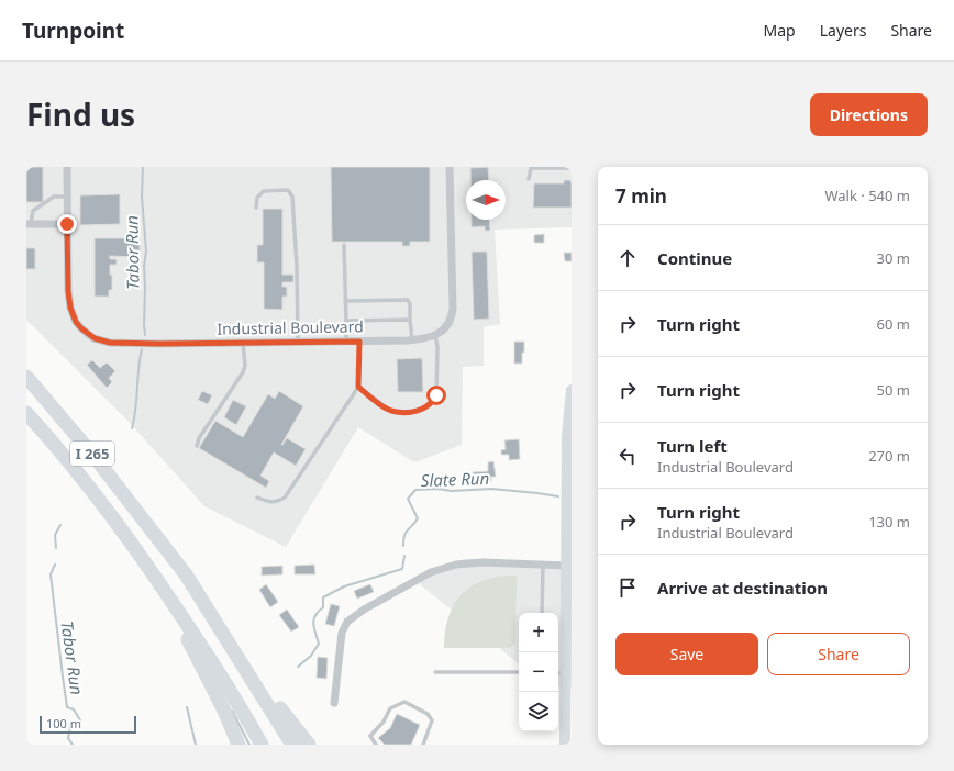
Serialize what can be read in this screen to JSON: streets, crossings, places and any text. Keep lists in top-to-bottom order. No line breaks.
{"streets":{"highway":["I 265"],"street":["Industrial Boulevard"]},"water":["Tabor Run","Slate Run"],"scale_bar":"100 m","north":"right","page":{"header":"Turnpoint","nav":["Map","Layers","Share"],"title":"Find us","buttons":["Directions",["Save","Share"]],"heading":["7 min","Walk · 540 m"],"list":[["Continue","30 m"],["Turn right","60 m"],["Turn right","50 m"],["Turn left","Industrial Boulevard","270 m"],["Turn right","Industrial Boulevard","130 m"],"Arrive at destination"],"map_buttons":["+","−"],"scale":"100 m"}}
